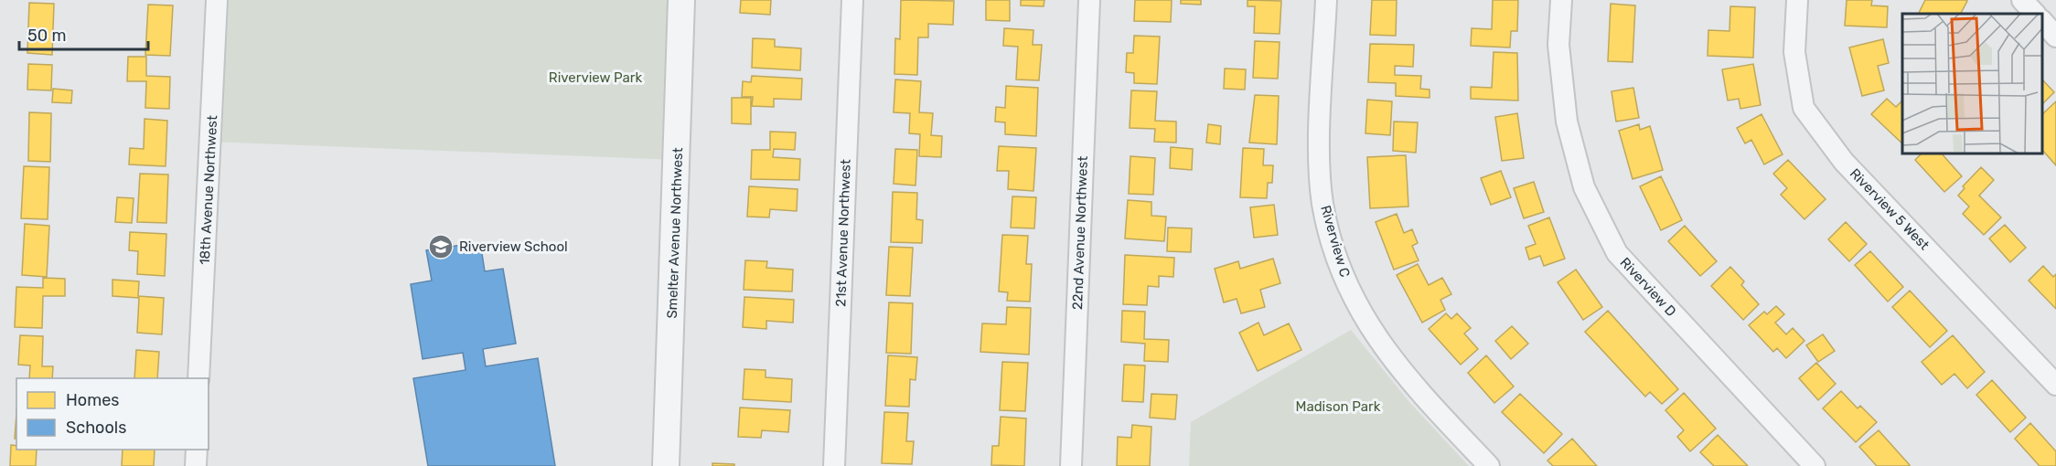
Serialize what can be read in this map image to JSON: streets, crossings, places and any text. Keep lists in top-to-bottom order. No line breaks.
{"streets":{"street":["18th Avenue Northwest","Riverview 5 West","Smelter Avenue Northwest","21st Avenue Northwest","22nd Avenue Northwest","Riverview C","Riverview D"]},"parks":["Riverview Park","Madison Park"],"places":{"school or university":["Riverview School"]},"legend":["Homes","Schools"],"scale_bar":"50 m"}
